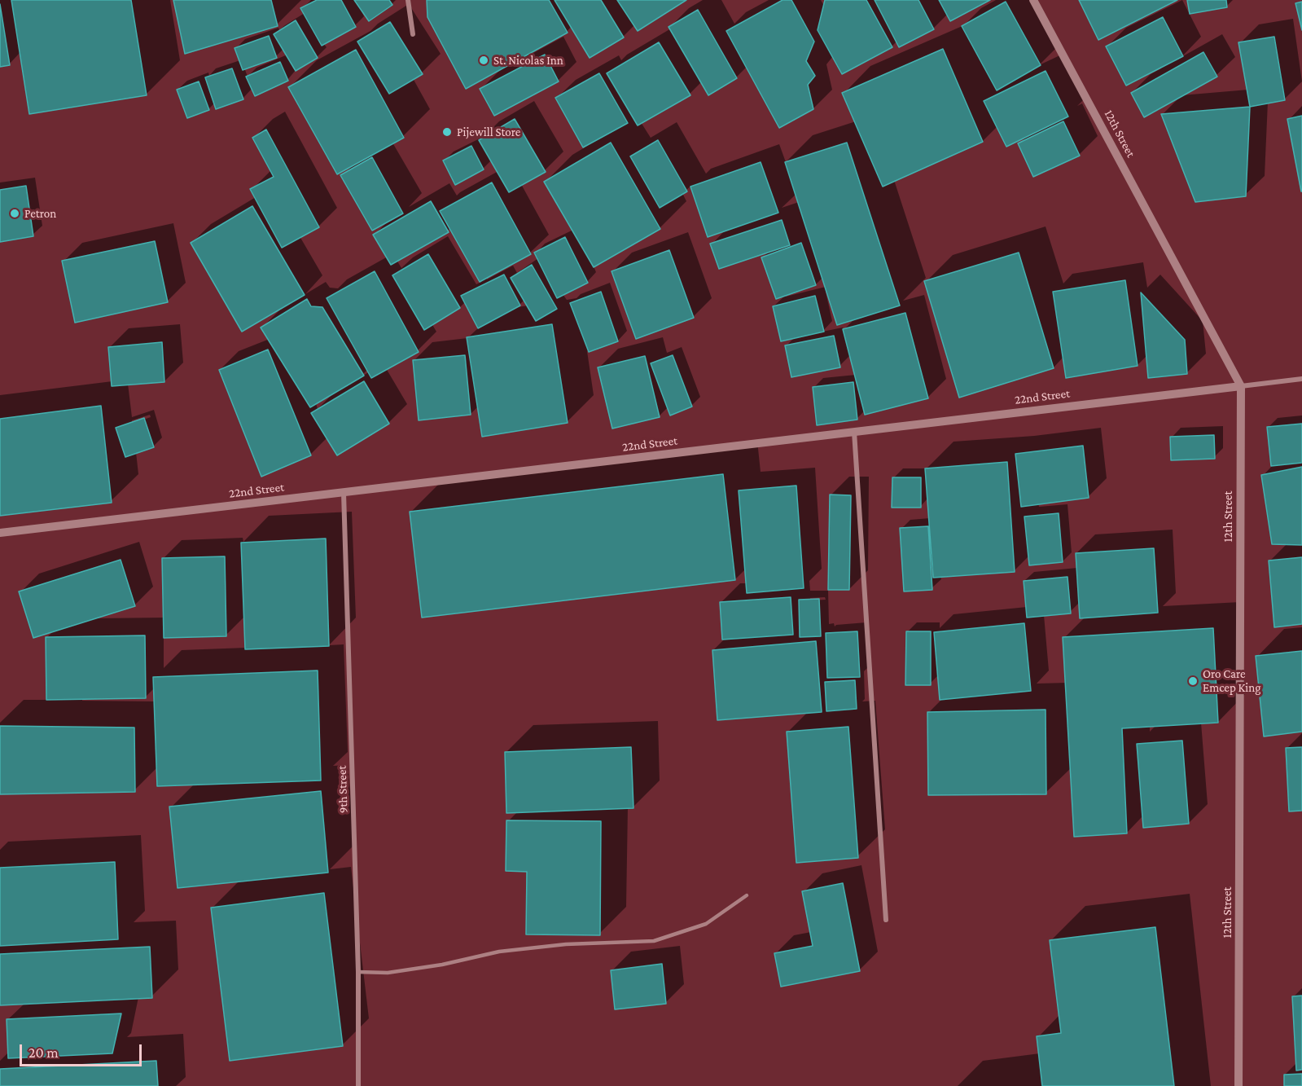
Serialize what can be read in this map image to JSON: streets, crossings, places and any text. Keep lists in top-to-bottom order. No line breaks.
{"streets":{"street":["12th Street","22nd Street","9th Street"]},"crossings":[["12th Street","22nd Street"],["22nd Street","9th Street"]],"places":["St. Nicolas Inn","Pijewill Store","Petron","Oro Care Emcep King"],"scale_bar":"20 m"}
